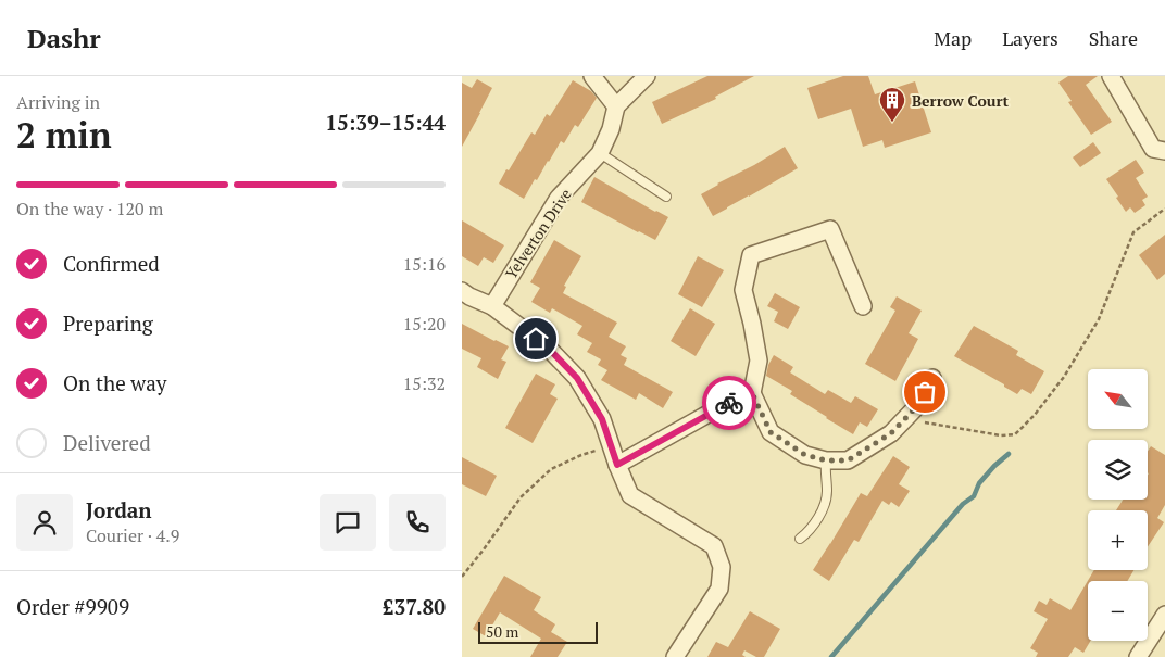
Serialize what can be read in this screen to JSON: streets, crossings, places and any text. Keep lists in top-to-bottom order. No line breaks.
{"streets":{"street":["Yelverton Drive"]},"places":{"building":["Berrow Court"]},"scale_bar":"50 m","north":"top left","page":{"header":"Dashr","nav":["Map","Layers","Share"],"heading":["2 min","Arriving in","15:39–15:44"],"panel":["Jordan","Courier · 4.9","Order #9909","£37.80"],"bar":"On the way · 120 m","list":[["Confirmed","15:16"],["Preparing","15:20"],["On the way","15:32"],"Delivered"],"map_buttons":["+","−"],"scale":"50 m"}}
